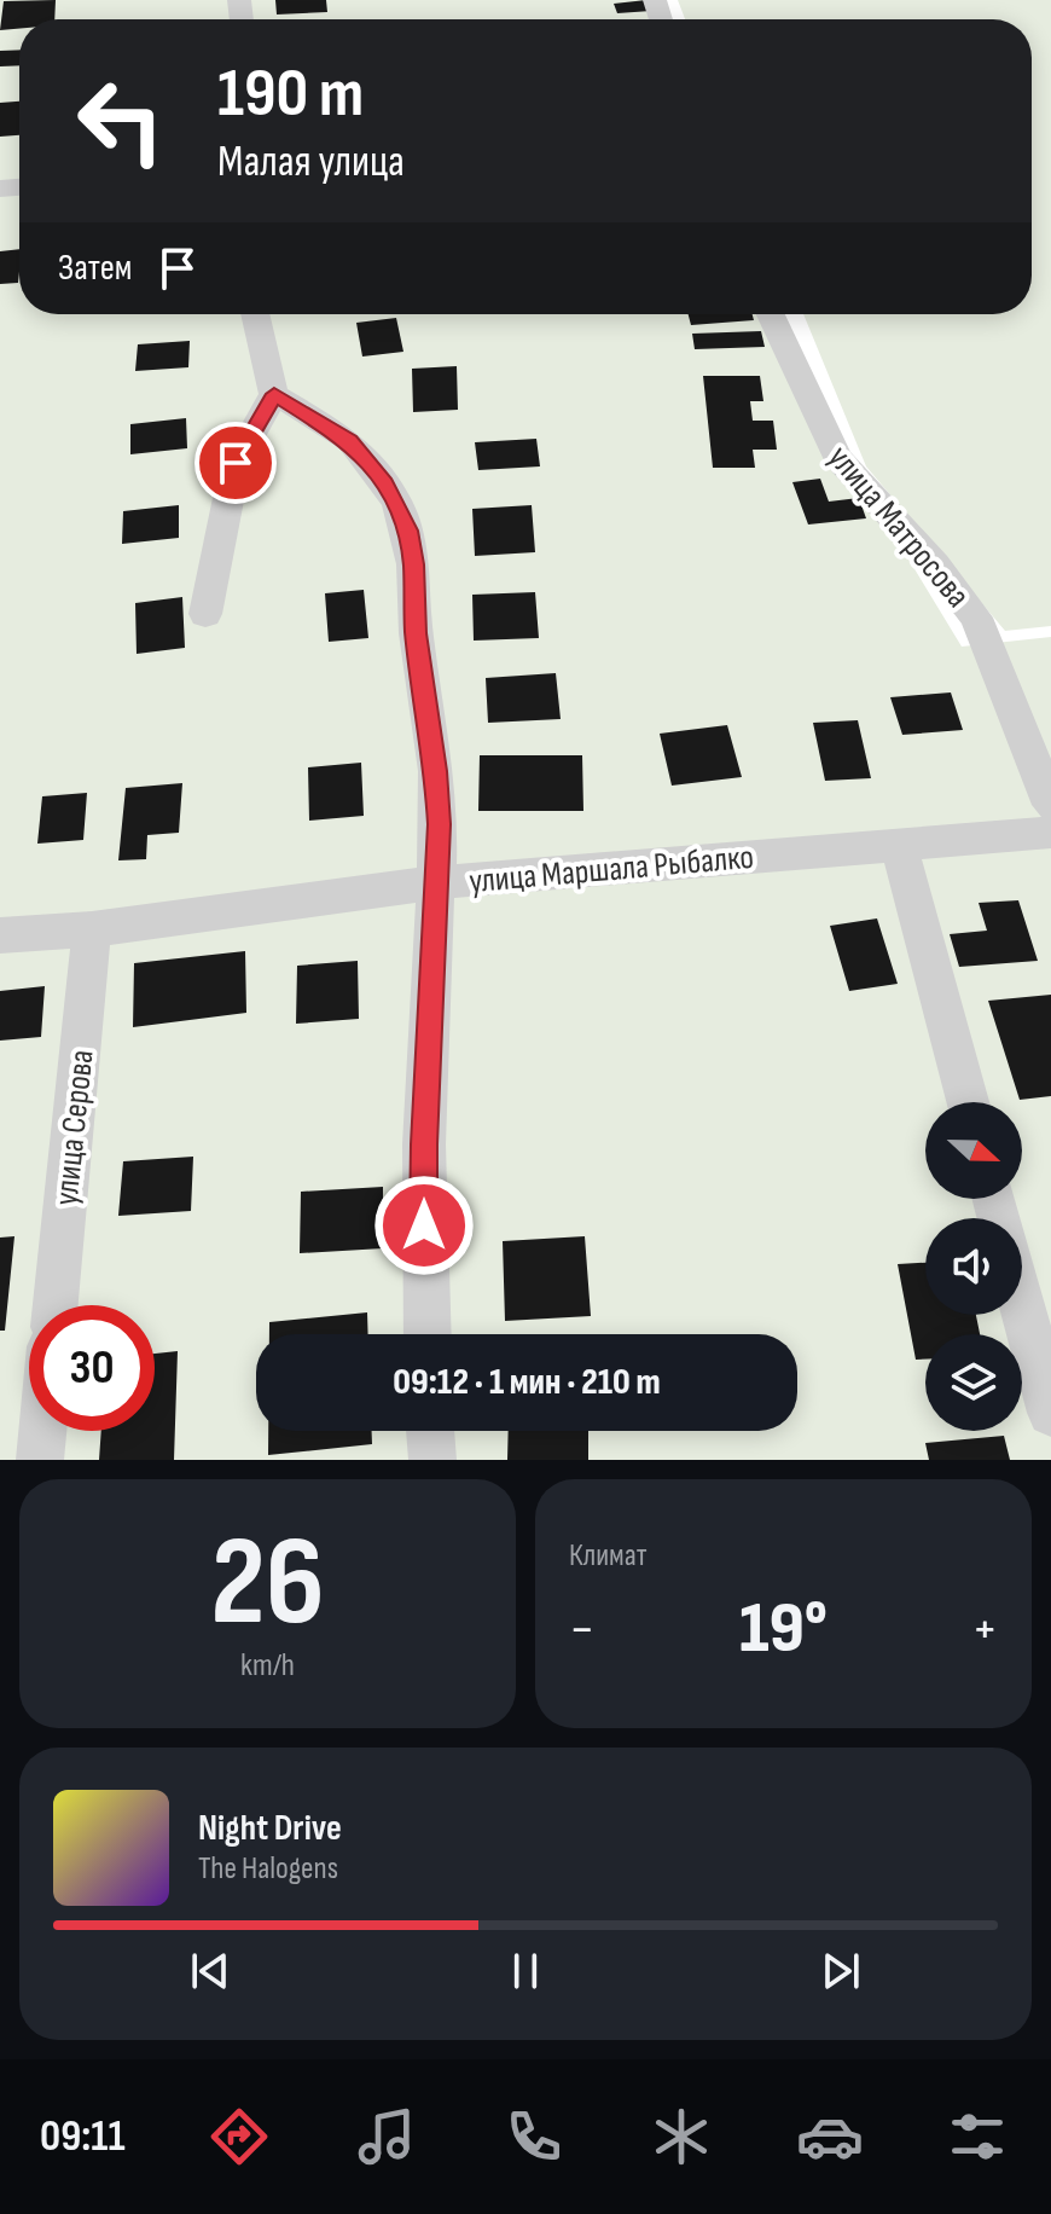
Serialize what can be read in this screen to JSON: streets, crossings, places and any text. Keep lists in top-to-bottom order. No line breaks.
{"streets":{"street":["улица Матросова","улица Маршала Рыбалко","улица Серова"]},"crossings":[["улица Маршала Рыбалко","улица Серова"]],"north":"right","page":{"turn":["190 m","Малая улица"],"then":"Затем","limit":"30","trip":"09:12 · 1 мин · 210 m","tile":[["26","km/h"],"Климат"],"heat":["−","19°","+"],"song":["Night Drive","The Halogens"],"tabs":"09:11"}}
